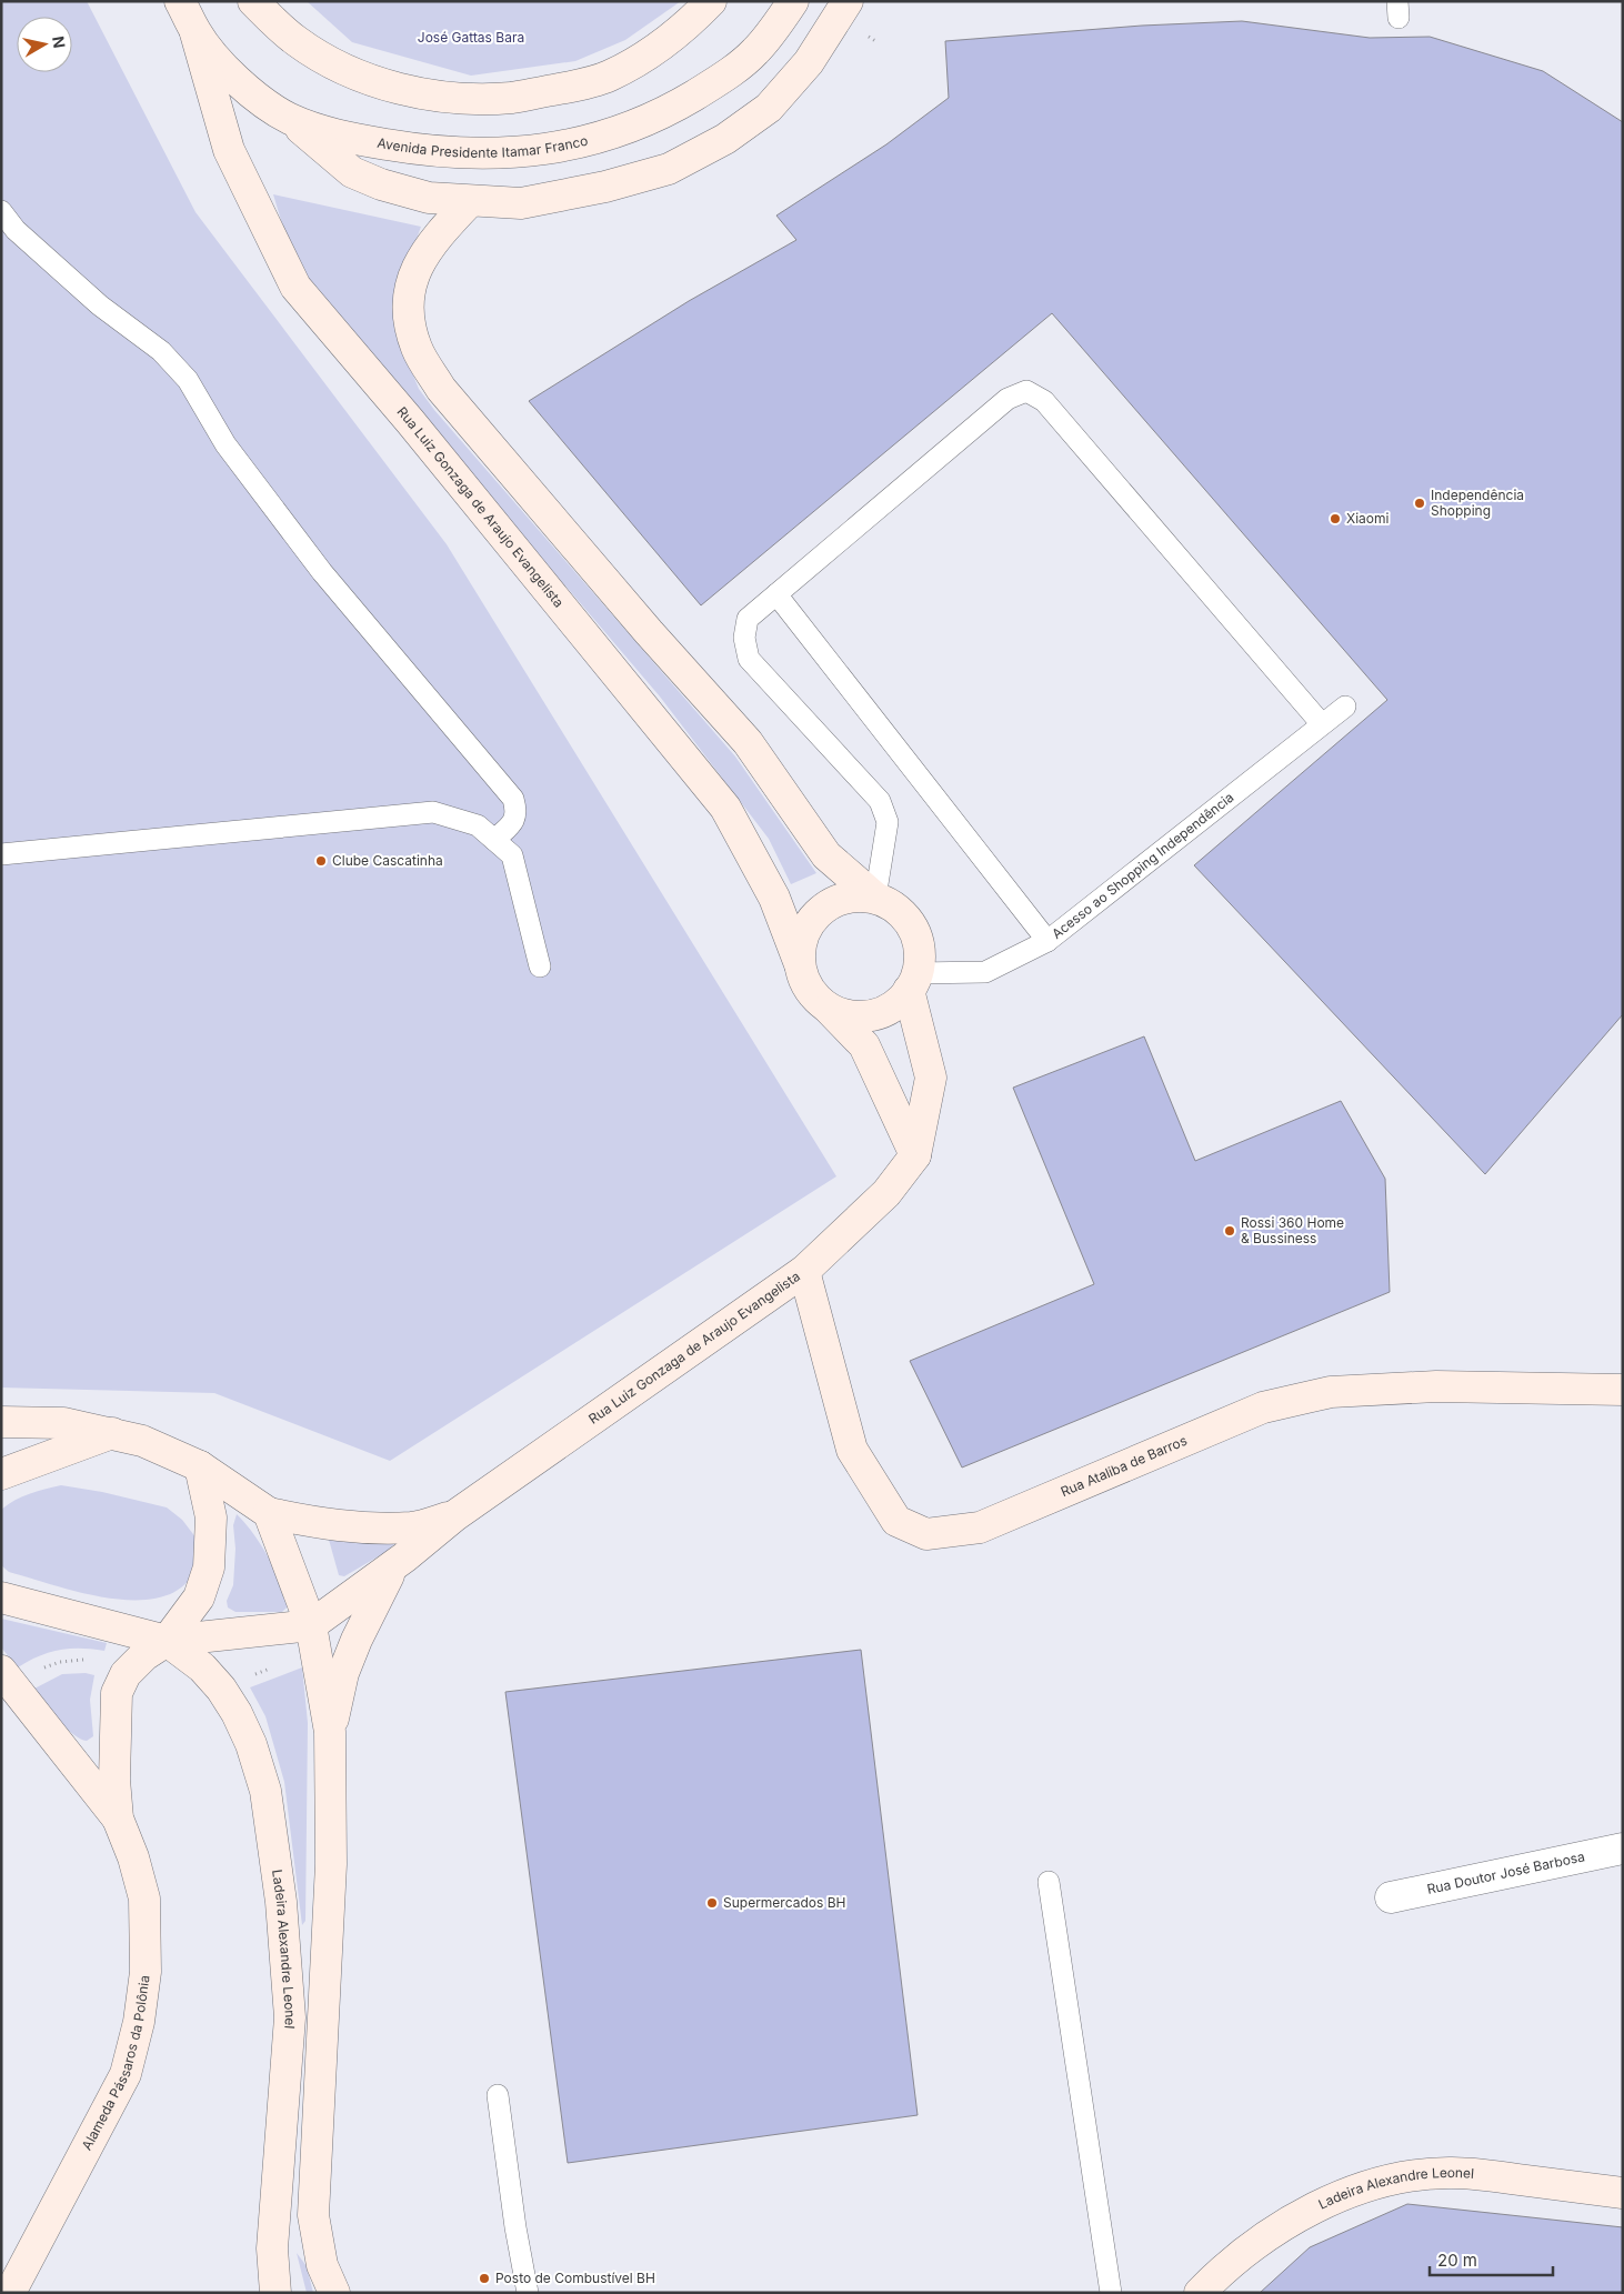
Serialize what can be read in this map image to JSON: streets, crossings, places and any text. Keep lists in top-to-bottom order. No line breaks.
{"streets":{"main road":["Avenida Presidente Itamar Franco","Rua Luiz Gonzaga de Araujo Evangelista","Rua Ataliba de Barros","Ladeira Alexandre Leonel","Alameda Pássaros da Polônia"],"street":["Rua Doutor José Barbosa"],"lane":["Acesso ao Shopping Independência"]},"crossings":[["Avenida Presidente Itamar Franco","Rua Luiz Gonzaga de Araujo Evangelista"],["Rua Luiz Gonzaga de Araujo Evangelista","Acesso ao Shopping Independência"],["Rua Luiz Gonzaga de Araujo Evangelista","Rua Ataliba de Barros"],["Rua Luiz Gonzaga de Araujo Evangelista","Ladeira Alexandre Leonel"],["Ladeira Alexandre Leonel","Alameda Pássaros da Polônia"]],"parks":["José Gattas Bara"],"places":["Independência Shopping","Xiaomi","Clube Cascatinha","Rossi 360 Home & Bussiness","Supermercados BH","Posto de Combustível BH"],"scale_bar":"20 m","north":"right"}
